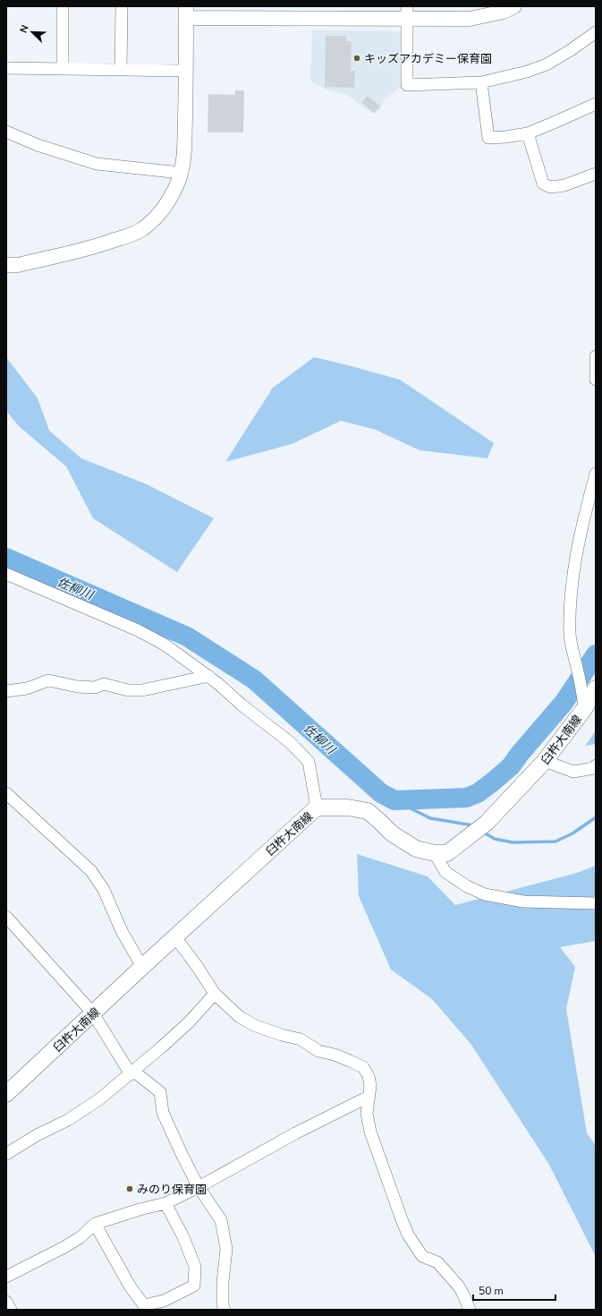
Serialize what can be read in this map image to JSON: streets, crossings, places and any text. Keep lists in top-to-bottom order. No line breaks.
{"streets":{"main road":["臼杵大南線"]},"water":["佐柳川"],"places":["キッズアカデミー保育園","みのり保育園"],"scale_bar":"50 m","north":"top left"}
